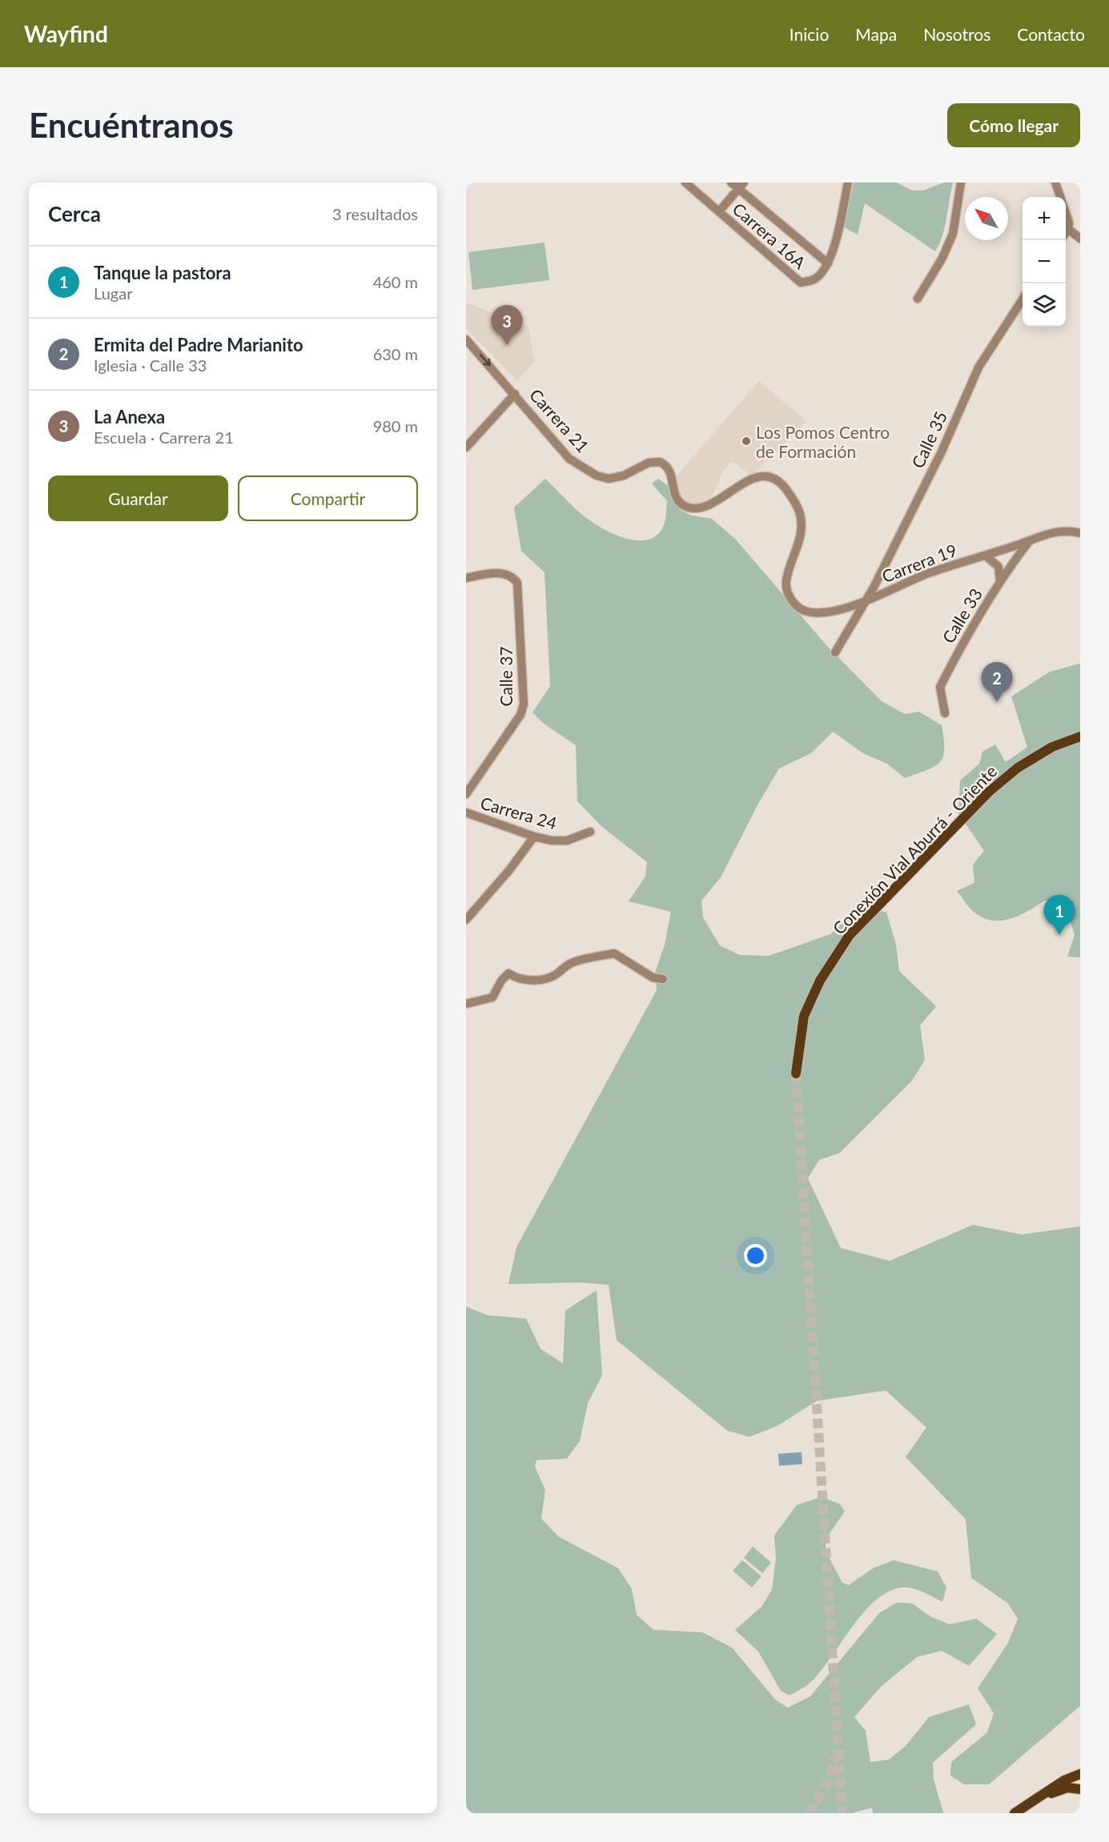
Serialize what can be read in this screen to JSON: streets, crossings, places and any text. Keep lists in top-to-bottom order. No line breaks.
{"streets":{"main road":["Conexión Vial Aburrá - Oriente"],"street":["Carrera 16A","Carrera 21","Calle 35","Carrera 19","Calle 33","Calle 37","Carrera 24"]},"crossings":[["Carrera 21","Calle 35"],["Carrera 21","Carrera 19"],["Calle 35","Carrera 19"],["Carrera 19","Calle 33"]],"places":["Los Pomos Centro de Formación"],"north":"top left","page":{"header":"Wayfind","nav":["Inicio","Mapa","Nosotros","Contacto"],"buttons":["Cómo llegar",["Guardar","Compartir"]],"title":"Encuéntranos","heading":["Cerca","3 resultados"],"map_buttons":["+","−"],"list":[{"mark":"1","name":"Tanque la pastora","note":"Lugar","value":"460 m"},{"mark":"2","name":"Ermita del Padre Marianito","note":"Iglesia · Calle 33","value":"630 m"},{"mark":"3","name":"La Anexa","note":"Escuela · Carrera 21","value":"980 m"}],"pins":["3","2","1"]}}
